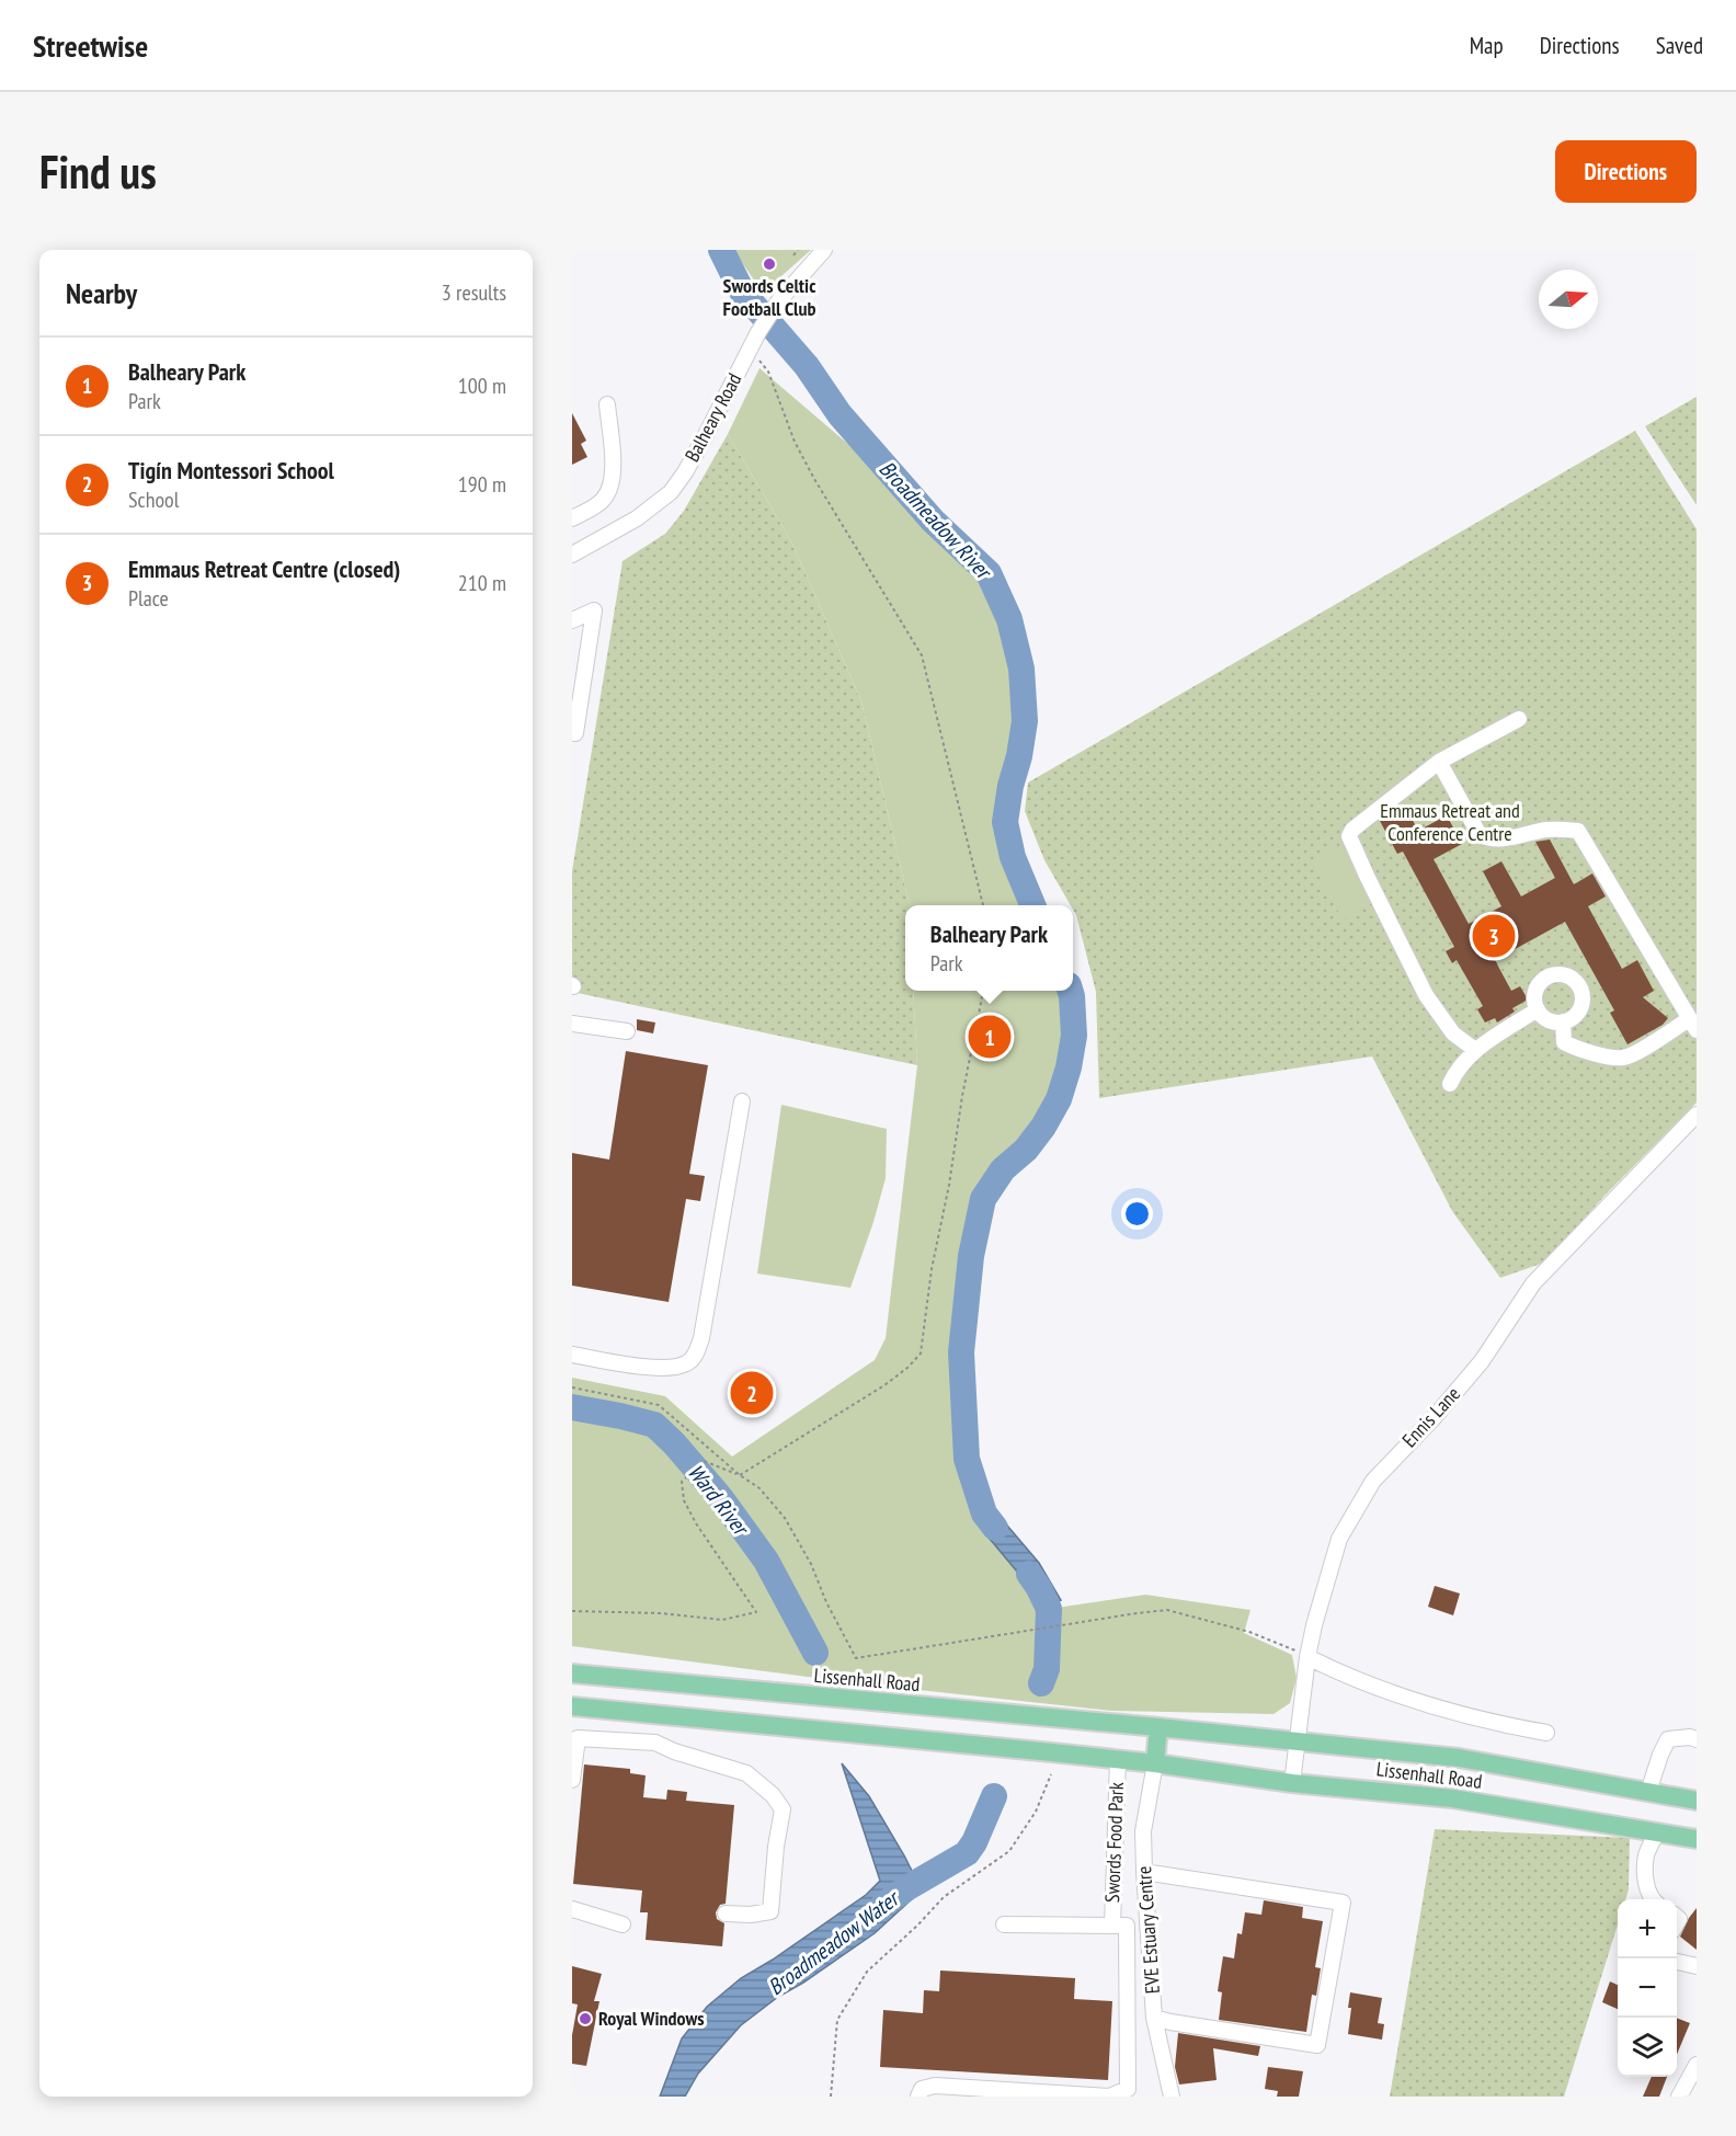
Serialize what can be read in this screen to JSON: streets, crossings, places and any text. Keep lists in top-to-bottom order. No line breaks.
{"streets":{"main road":["Lissenhall Road"],"street":["Balheary Road","Ennis Lane","Swords Food Park","EVE Estuary Centre"]},"crossings":[["Ennis Lane","Lissenhall Road"],["Lissenhall Road","Swords Food Park"],["Lissenhall Road","EVE Estuary Centre"]],"water":["Broadmeadow River","Ward River","Broadmeadow Water"],"parks":["Emmaus Retreat and Conference Centre"],"places":["Swords Celtic Football Club","Royal Windows"],"north":"right","page":{"header":"Streetwise","nav":["Map","Directions","Saved"],"buttons":"Directions","title":"Find us","heading":["Nearby","3 results"],"list":[{"mark":"1","name":"Balheary Park","note":"Park","value":"100 m"},{"mark":"2","name":"Tigín Montessori School","note":"School","value":"190 m"},{"mark":"3","name":"Emmaus Retreat Centre (closed)","note":"Place","value":"210 m"}],"popup":["Balheary Park","Park"],"pins":["3","1","2"],"map_buttons":["+","−"]}}
